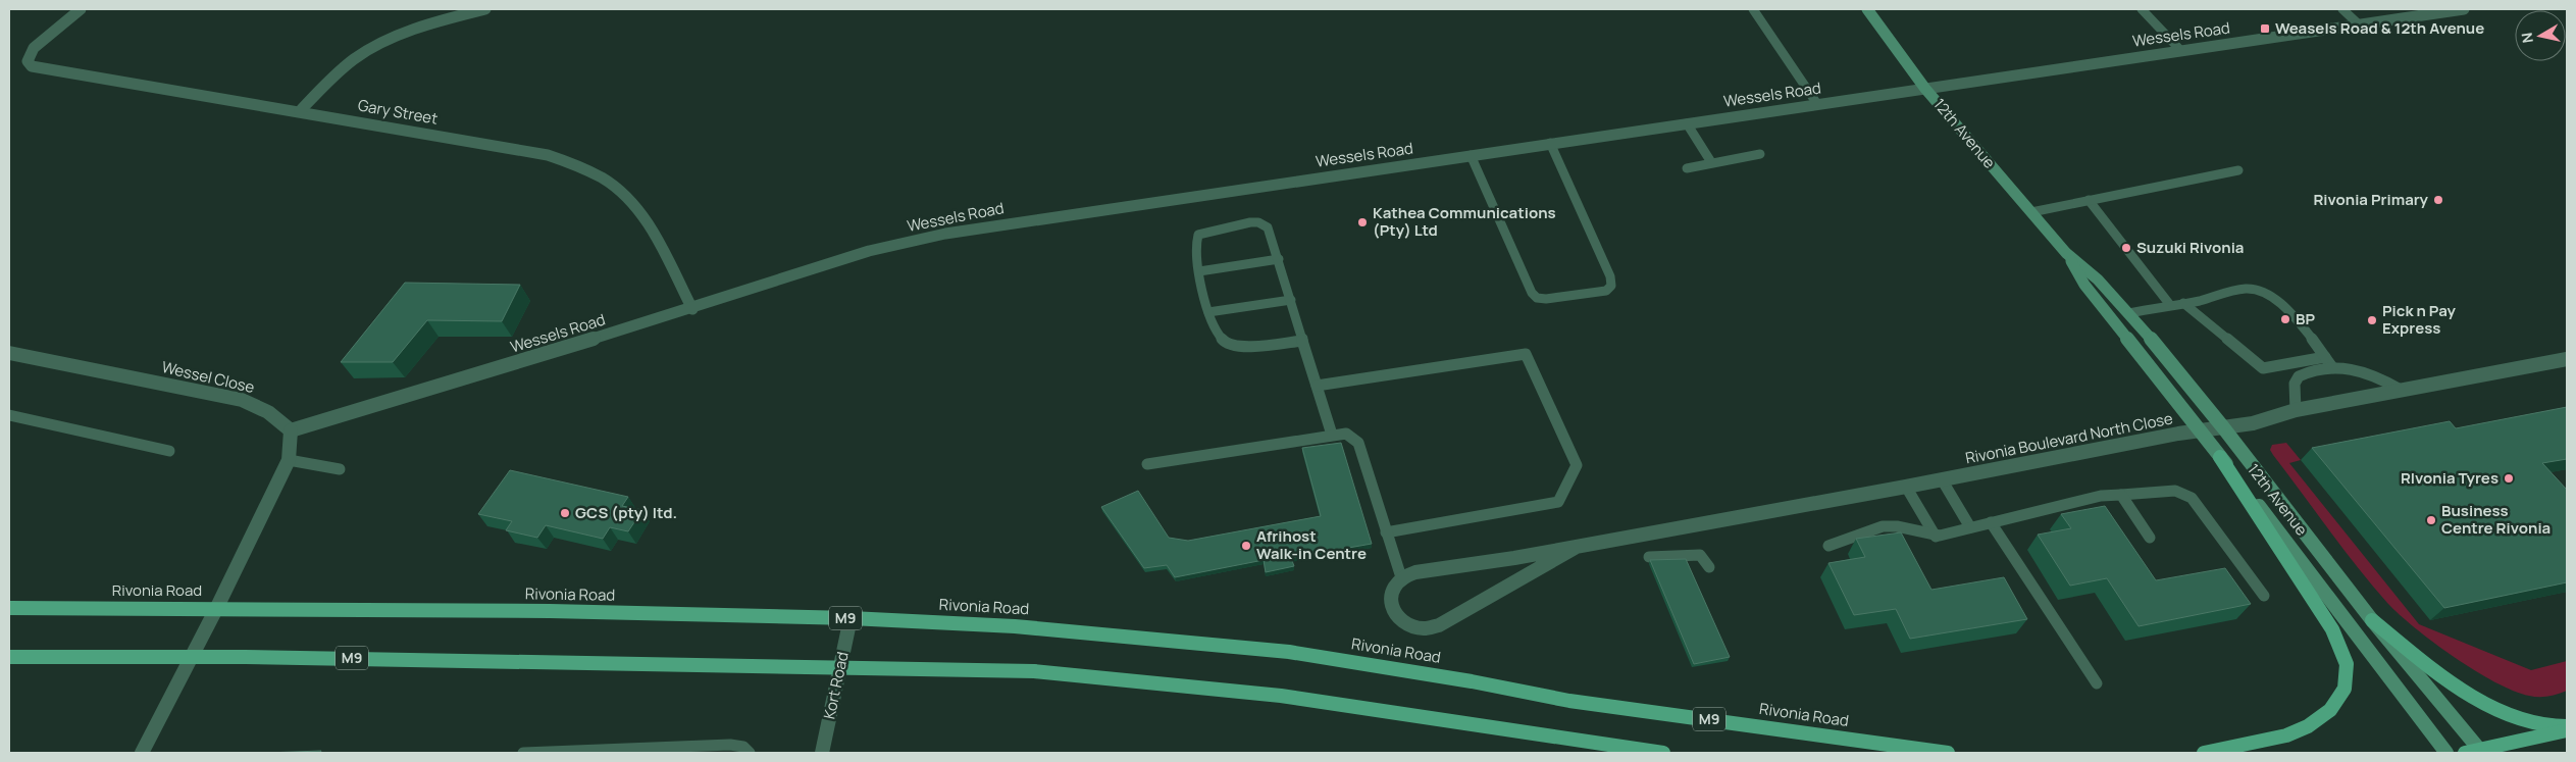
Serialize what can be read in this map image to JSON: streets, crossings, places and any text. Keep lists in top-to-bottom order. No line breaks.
{"streets":{"main road":["12th Avenue","Rivonia Road","M9"],"street":["Wessels Road","Gary Street","Wessel Close","Rivonia Boulevard North Close","Kort Road"]},"crossings":[["Wessels Road","Gary Street"],["Wessels Road","12th Avenue"],["Wessels Road","Wessel Close"],["12th Avenue","Rivonia Boulevard North Close"],["Rivonia Road","Kort Road"],["M9","Kort Road"]],"places":{"transit":["Weasels Road & 12th Avenue"],"other":["Rivonia Primary","Kathea Communications (Pty) Ltd","Suzuki Rivonia","BP","Pick n Pay Express","RIvonia Tyres","GCS (pty) ltd.","Business Centre Rivonia","Afrihost Walk-in Centre"]},"north":"left"}
